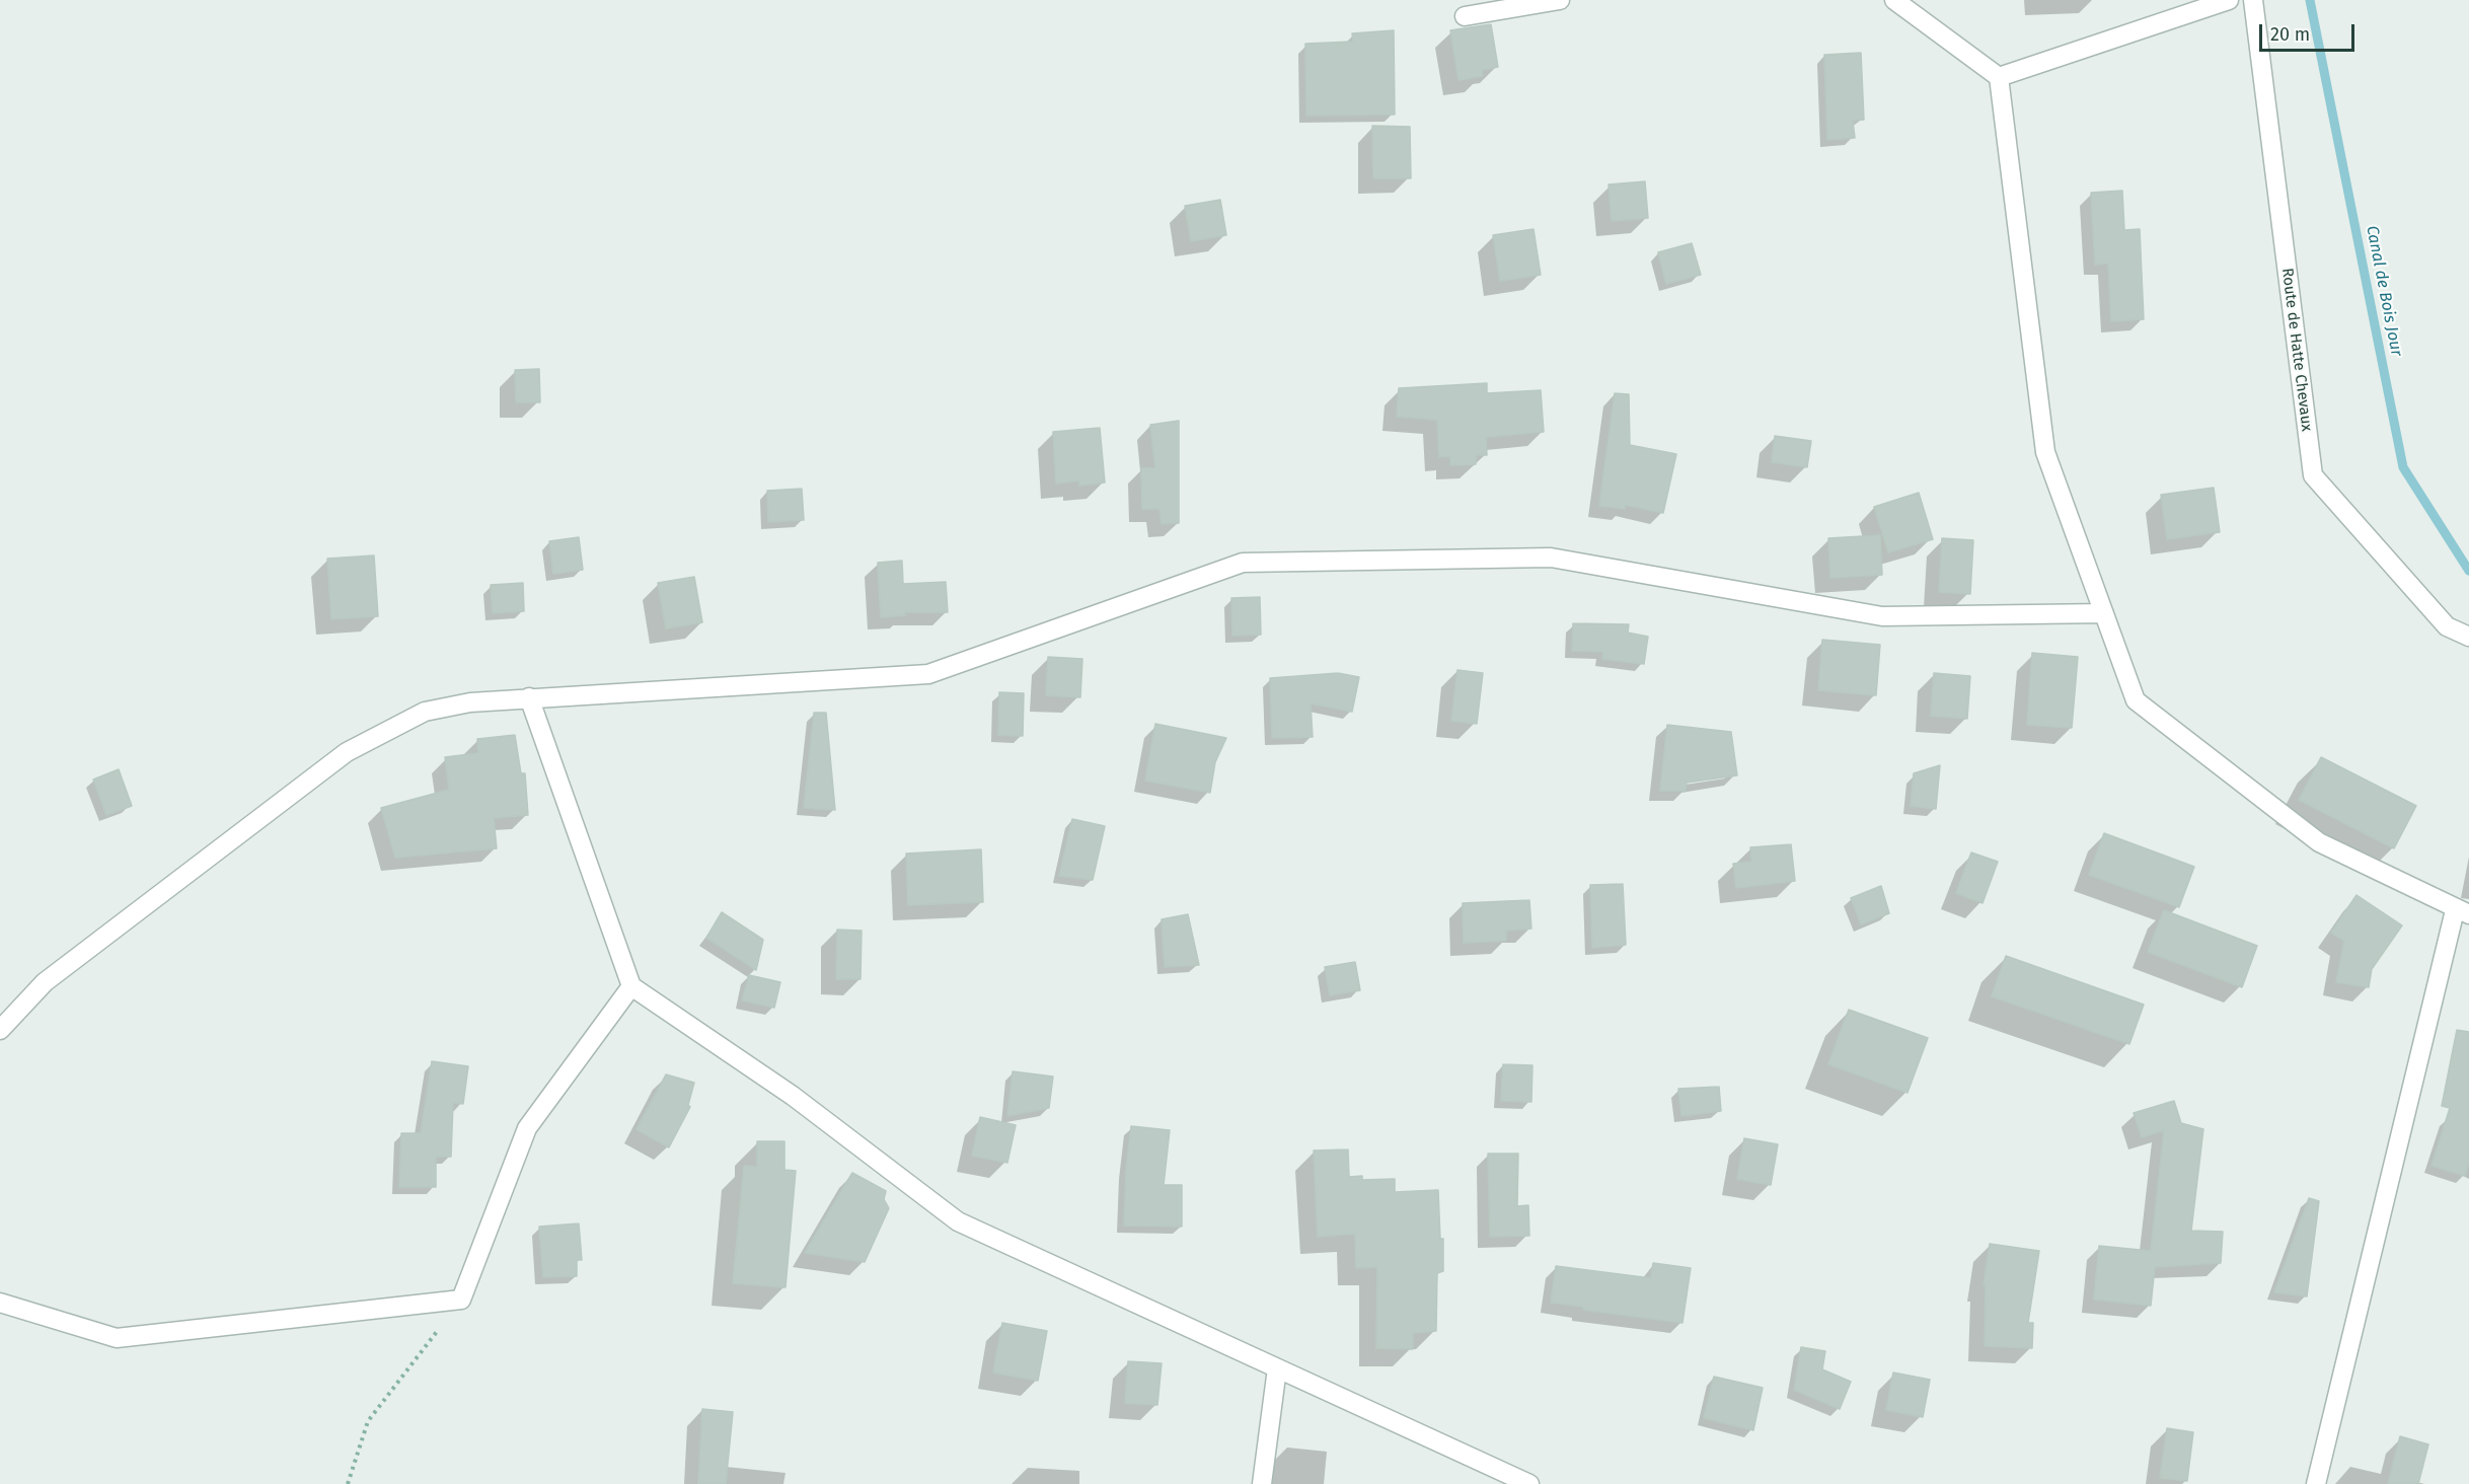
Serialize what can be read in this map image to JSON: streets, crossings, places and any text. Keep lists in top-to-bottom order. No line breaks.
{"streets":{"street":["Route de Hatte Chevaux"]},"water":["Canal de Bois Jour"],"scale_bar":"20 m"}
